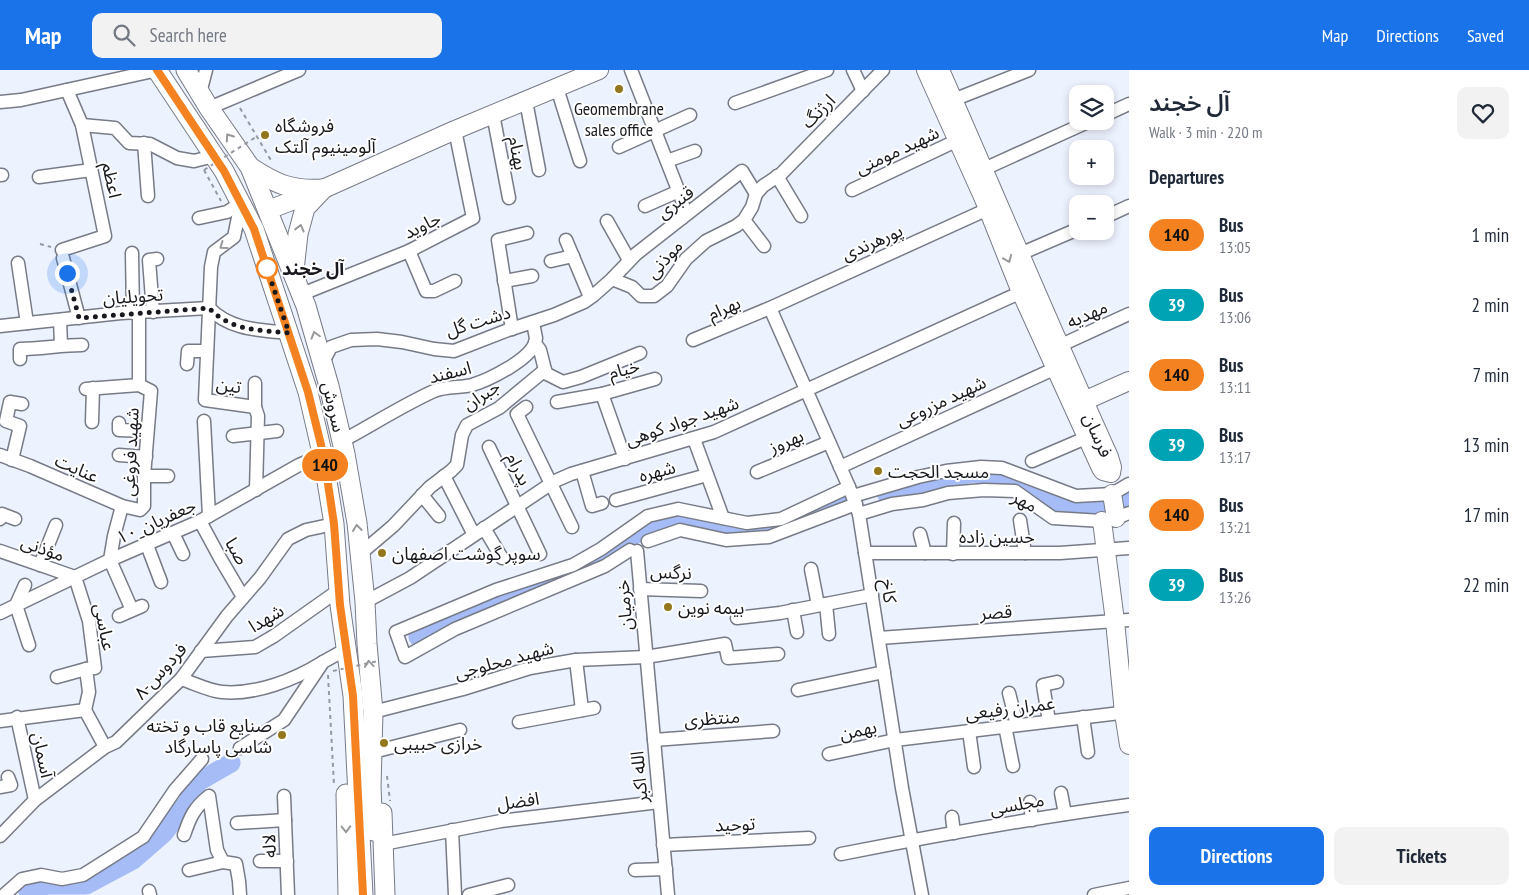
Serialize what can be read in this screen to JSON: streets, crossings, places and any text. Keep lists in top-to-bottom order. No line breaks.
{"streets":{"main road":["سروش"],"street":["ارژنگ","شهید مومنی","بهنام","اعظم","قنبری","جاوید","پورهرندی","موذنی","تحویلیان","بهرام","مهدیه","دشت گل","خیام","اسفند","تین","جبران","شهید مزروعی","شهید جواد کوهی","فرسان","بهروز","شهید فروغی","عنایت","پدرام","شهره","مهر","۱۰_جعفریان","حسین زاده","مؤذنی","صبا","نرگس","کاخ","خرمیان","قصر","شهدا","عباسی","شهید محلوجی","۸-فردوس","عمران رفیعی","منتظری","بهمن","آسمان","الله اکبر","افضل","مجلسی","توحید","لاله"]},"crossings":[["شهید مومنی","فرسان"],["اعظم","تحویلیان"],["قنبری","موذنی"],["قنبری","دشت گل"],["جاوید","سروش"],["پورهرندی","بهرام"],["پورهرندی","فرسان"],["پورهرندی","کاخ"],["موذنی","دشت گل"],["تحویلیان","تین"],["تحویلیان","شهید فروغی"],["بهرام","کاخ"],["مهدیه","فرسان"],["دشت گل","سروش"],["خیام","شهید جواد کوهی"],["اسفند","سروش"],["تین","سروش"],["تین","۱۰_جعفریان"],["جبران","سروش"],["شهید مزروعی","فرسان"],["شهید مزروعی","کاخ"],["سروش","شهید جواد کوهی"],["سروش","۱۰_جعفریان"],["سروش","شهدا"],["سروش","شهید محلوجی"],["سروش","۸-فردوس"],["شهید جواد کوهی","فرسان"],["شهید جواد کوهی","پدرام"],["شهید جواد کوهی","شهره"],["شهید جواد کوهی","کاخ"],["بهروز","کاخ"],["شهید فروغی","عنایت"],["شهره","خرمیان"],["مهر","کاخ"],["۱۰_جعفریان","مؤذنی"],["۱۰_جعفریان","صبا"],["۱۰_جعفریان","عباسی"],["حسین زاده","کاخ"],["مؤذنی","عباسی"],["صبا","۸-فردوس"],["نرگس","خرمیان"],["کاخ","قصر"],["کاخ","عمران رفیعی"],["کاخ","بهمن"],["کاخ","مجلسی"],["خرمیان","شهید محلوجی"],["خرمیان","الله اکبر"],["شهدا","۸-فردوس"],["شهید محلوجی","الله اکبر"],["۸-فردوس","آسمان"],["عمران رفیعی","بهمن"],["منتظری","الله اکبر"],["الله اکبر","افضل"],["الله اکبر","توحید"]],"places":["Geomembrane sales office","فروشگاه آلومینیوم آلتک","آل خجند","مسجد الحجت","سوپر گوشت اصفهان","بیمه نوین","صنایع قاب و تخته شاسی پاسارگاد","خرازی حبیبی"],"lines":["bus line 140"],"page":{"header":"Map","search":"Search here","nav":["Map","Directions","Saved"],"on_map":"140","heading":[["آل خجند","Walk · 3 min · 220 m"],"Departures"],"map_buttons":["+","−"],"list":[{"mark":"140","name":"Bus","note":"13:05","value":"1 min"},{"mark":"39","name":"Bus","note":"13:06","value":"2 min"},{"mark":"140","name":"Bus","note":"13:11","value":"7 min"},{"mark":"39","name":"Bus","note":"13:17","value":"13 min"},{"mark":"140","name":"Bus","note":"13:21","value":"17 min"},{"mark":"39","name":"Bus","note":"13:26","value":"22 min"}],"buttons":["Directions","Tickets"]}}
